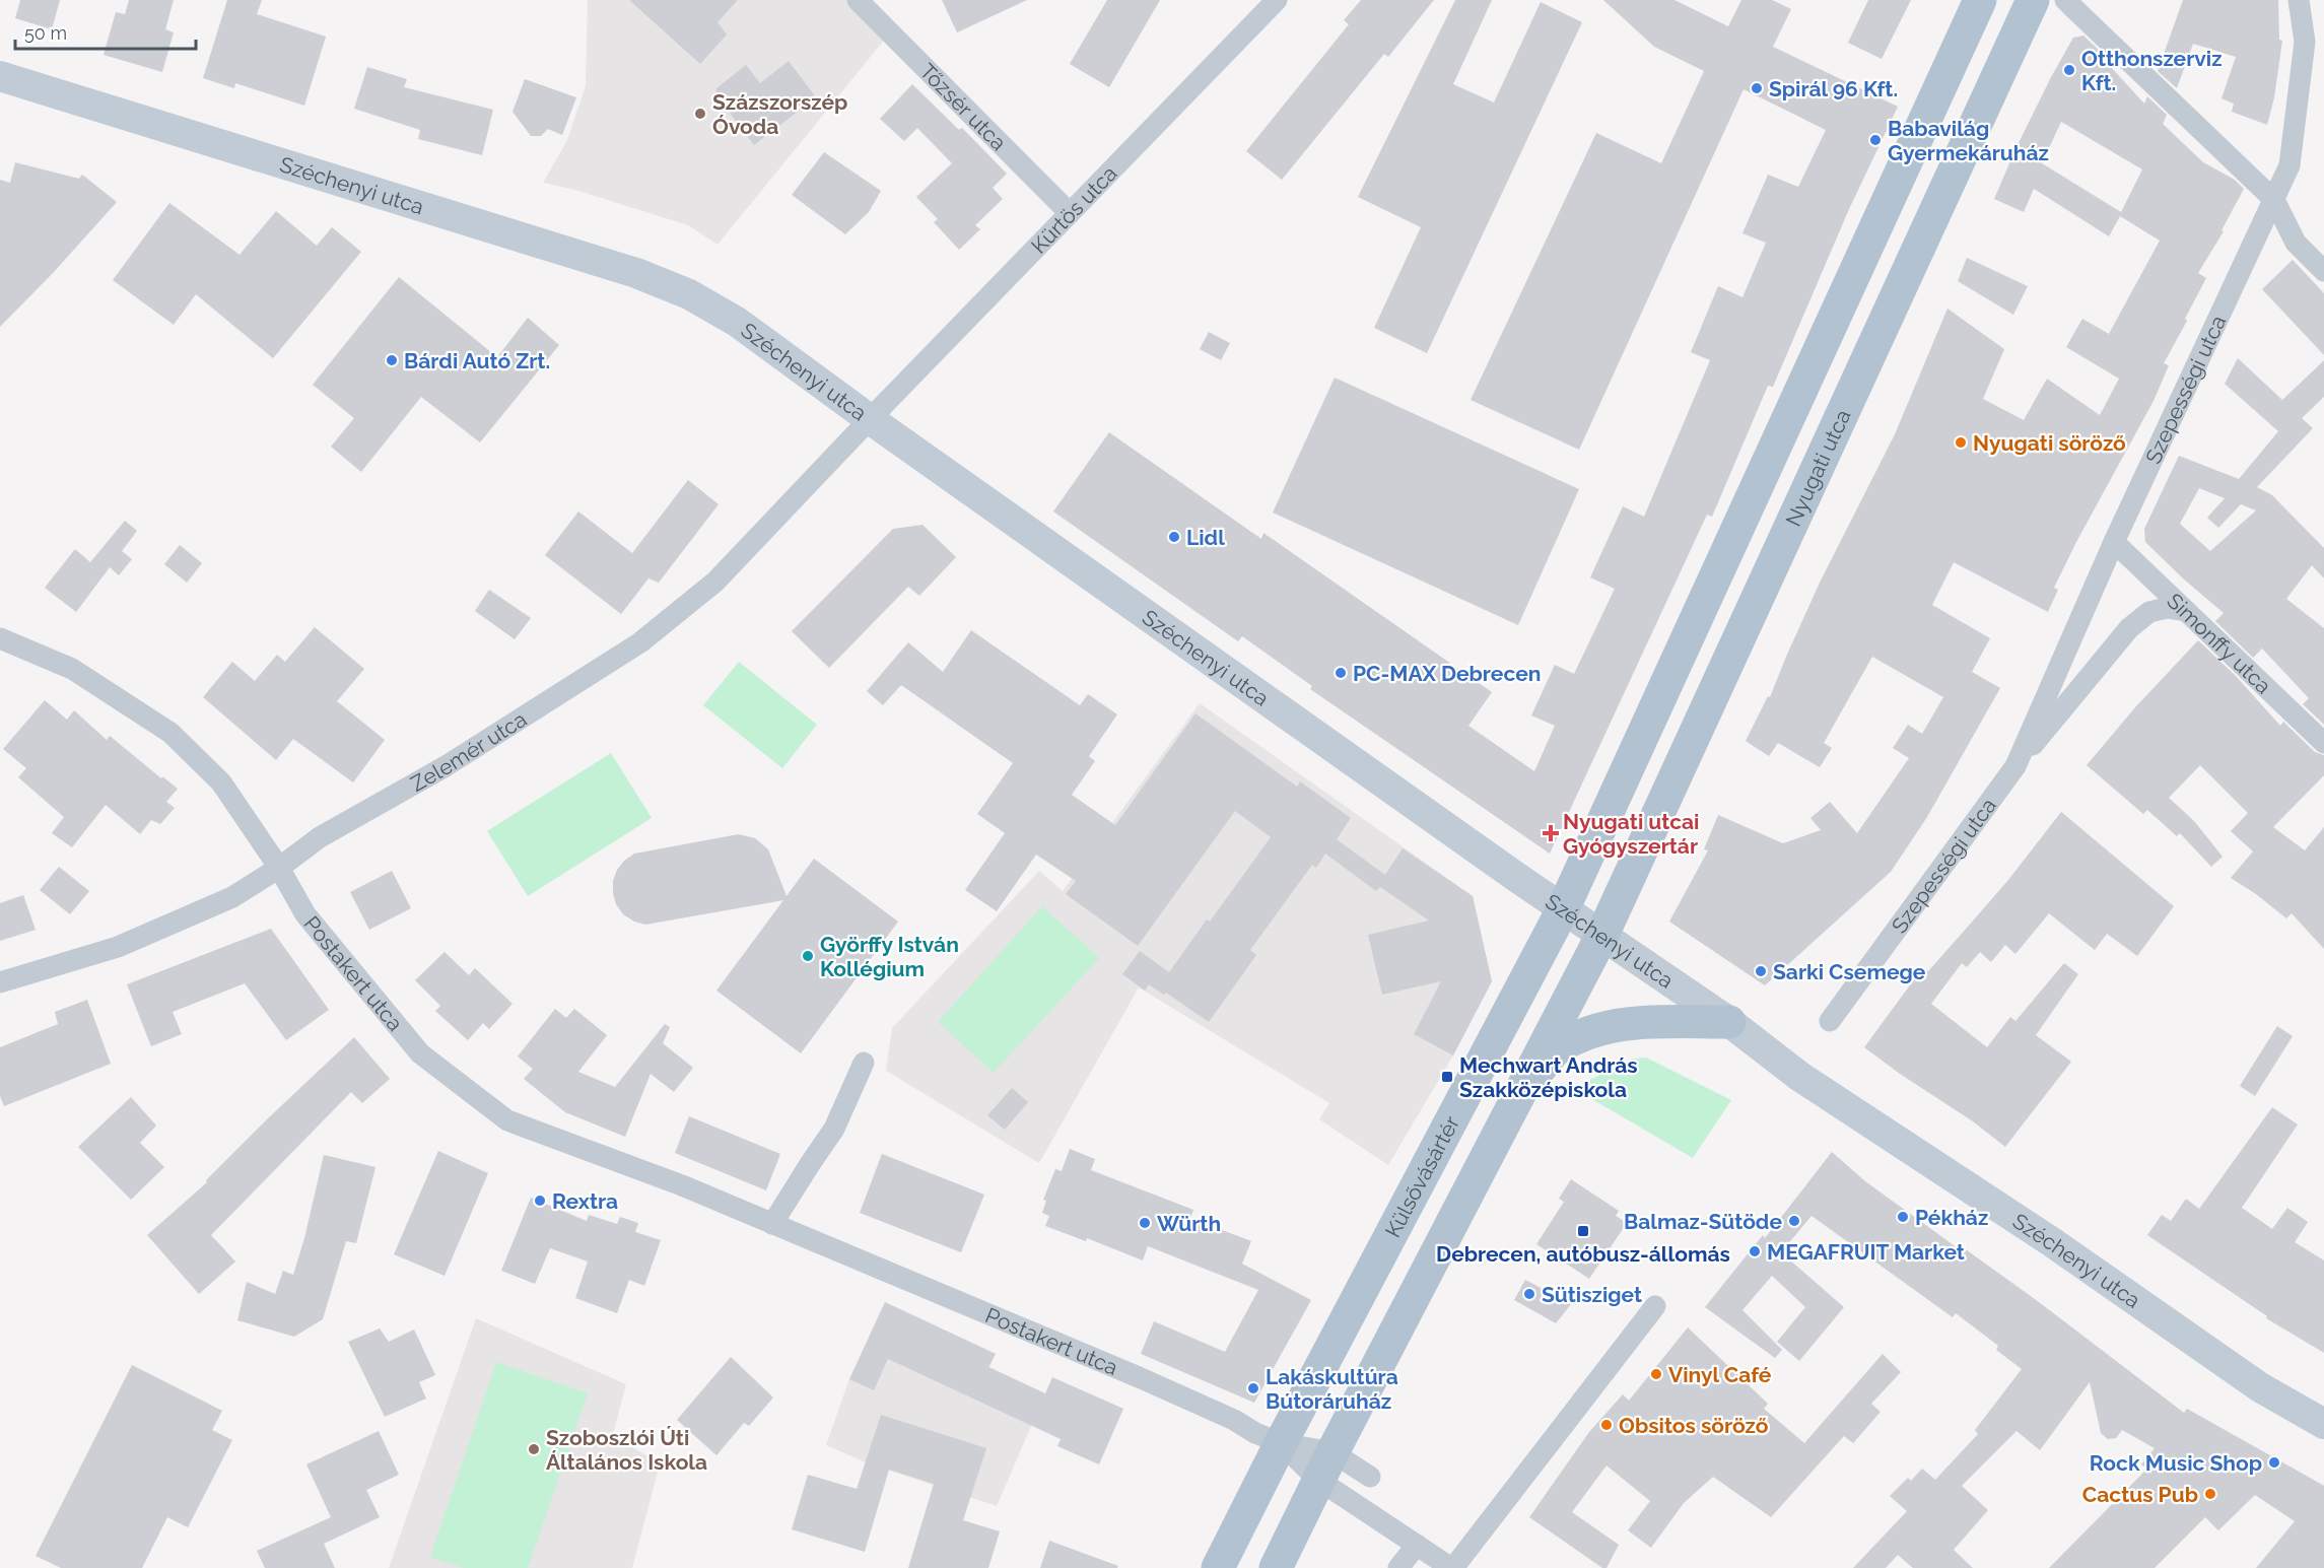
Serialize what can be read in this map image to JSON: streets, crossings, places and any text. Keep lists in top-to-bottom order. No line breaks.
{"streets":{"main road":["Nyugati utca","Külsővásártér"],"street":["Tőzsér utca","Széchenyi utca","Kürtös utca","Szepességi utca","Simonffy utca","Zelemér utca","Postakert utca"]},"crossings":[["Tőzsér utca","Kürtös utca"],["Széchenyi utca","Kürtös utca"],["Széchenyi utca","Nyugati utca"],["Széchenyi utca","Zelemér utca"],["Széchenyi utca","Külsővásártér"],["Kürtös utca","Zelemér utca"],["Szepességi utca","Simonffy utca"],["Zelemér utca","Postakert utca"],["Postakert utca","Külsővásártér"]],"places":{"other":["Otthonszerviz Kft.","Spirál 96 Kft.","Százszorszép Óvoda","Babavilág Gyermekáruház","Bárdi Autó Zrt.","Nyugati söröző","Lidl","PC-MAX Debrecen","Györffy István Kollégium","Sarki Csemege","Rextra","Pékház","Balmaz-Sütöde","Würth","MEGAFRUIT Market","Sütisziget","Vinyl Café","Lakáskultúra Bútoráruház","Obsitos söröző","Szoboszlói Úti Általános Iskola","Rock Music Shop","Cactus Pub"],"health":["Nyugati utcai Gyógyszertár"],"transit":["Mechwart András Szakközépiskola","Debrecen, autóbusz-állomás"]},"scale_bar":"50 m"}
